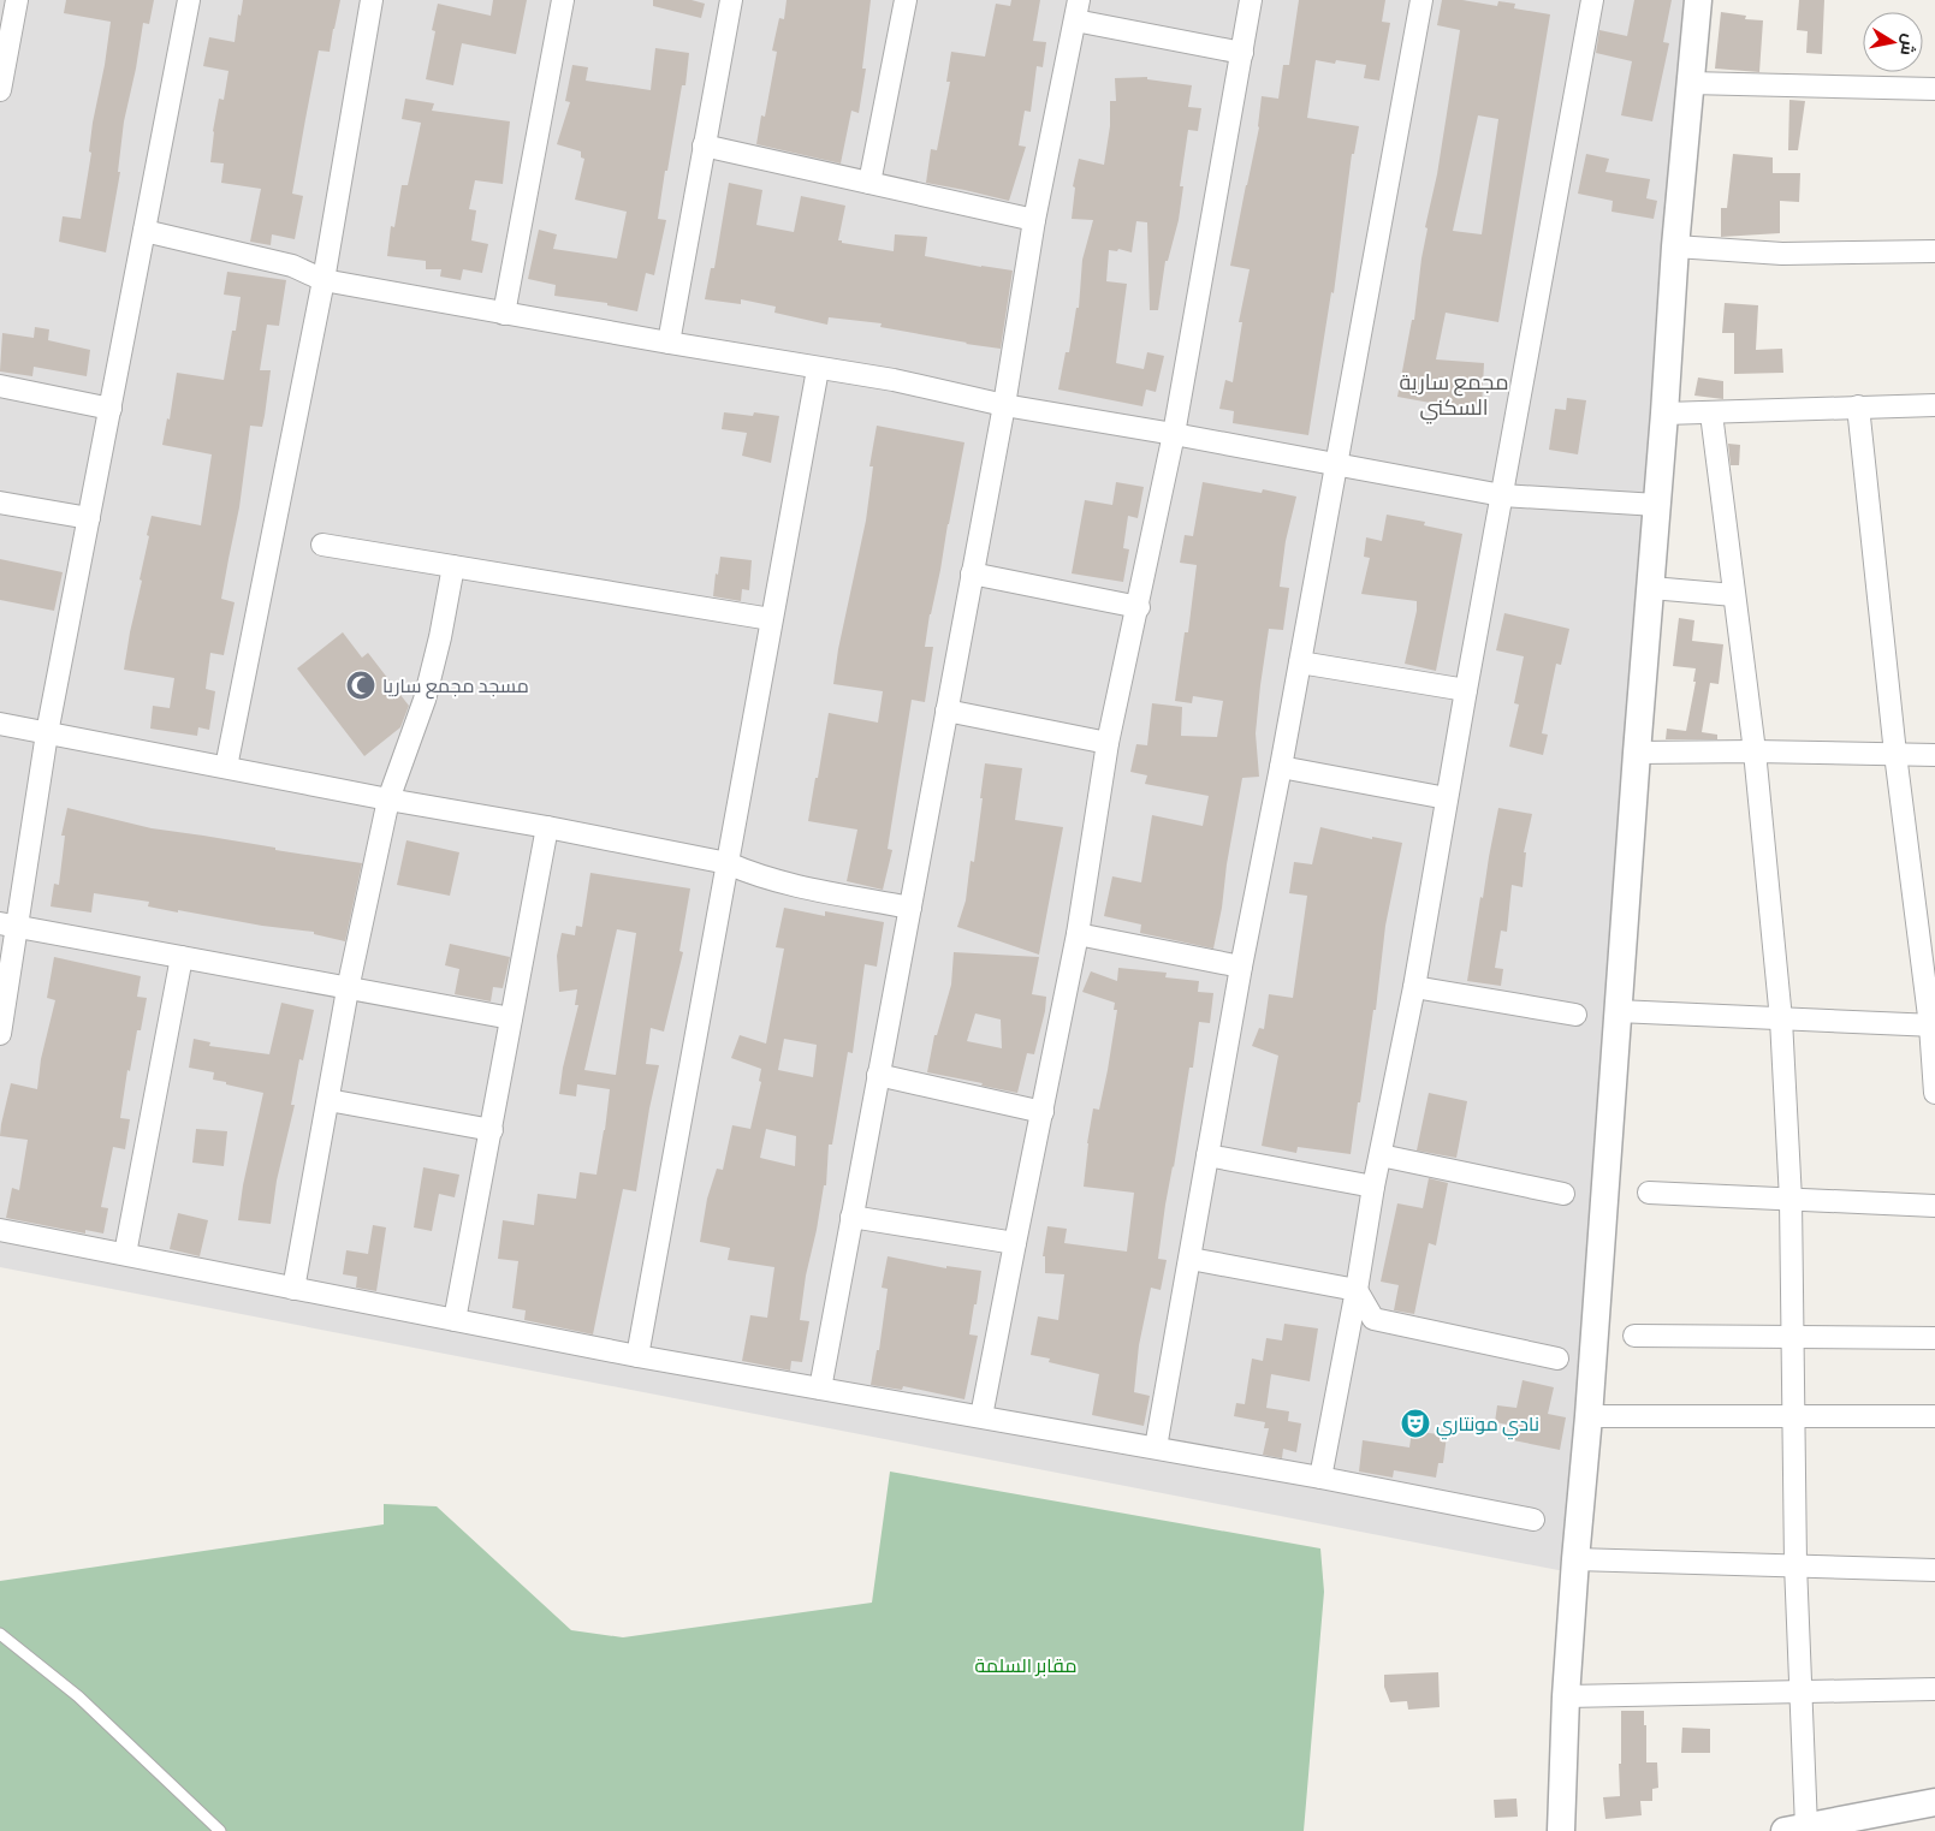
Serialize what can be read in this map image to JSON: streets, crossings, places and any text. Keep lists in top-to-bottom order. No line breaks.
{"districts":["مجمع سارية السكني"],"parks":["مقابر السلمة"],"places":{"mosque":["مسجد مجمع ساريا"],"theatre":["نادي مونتاري"]},"north":"right"}
